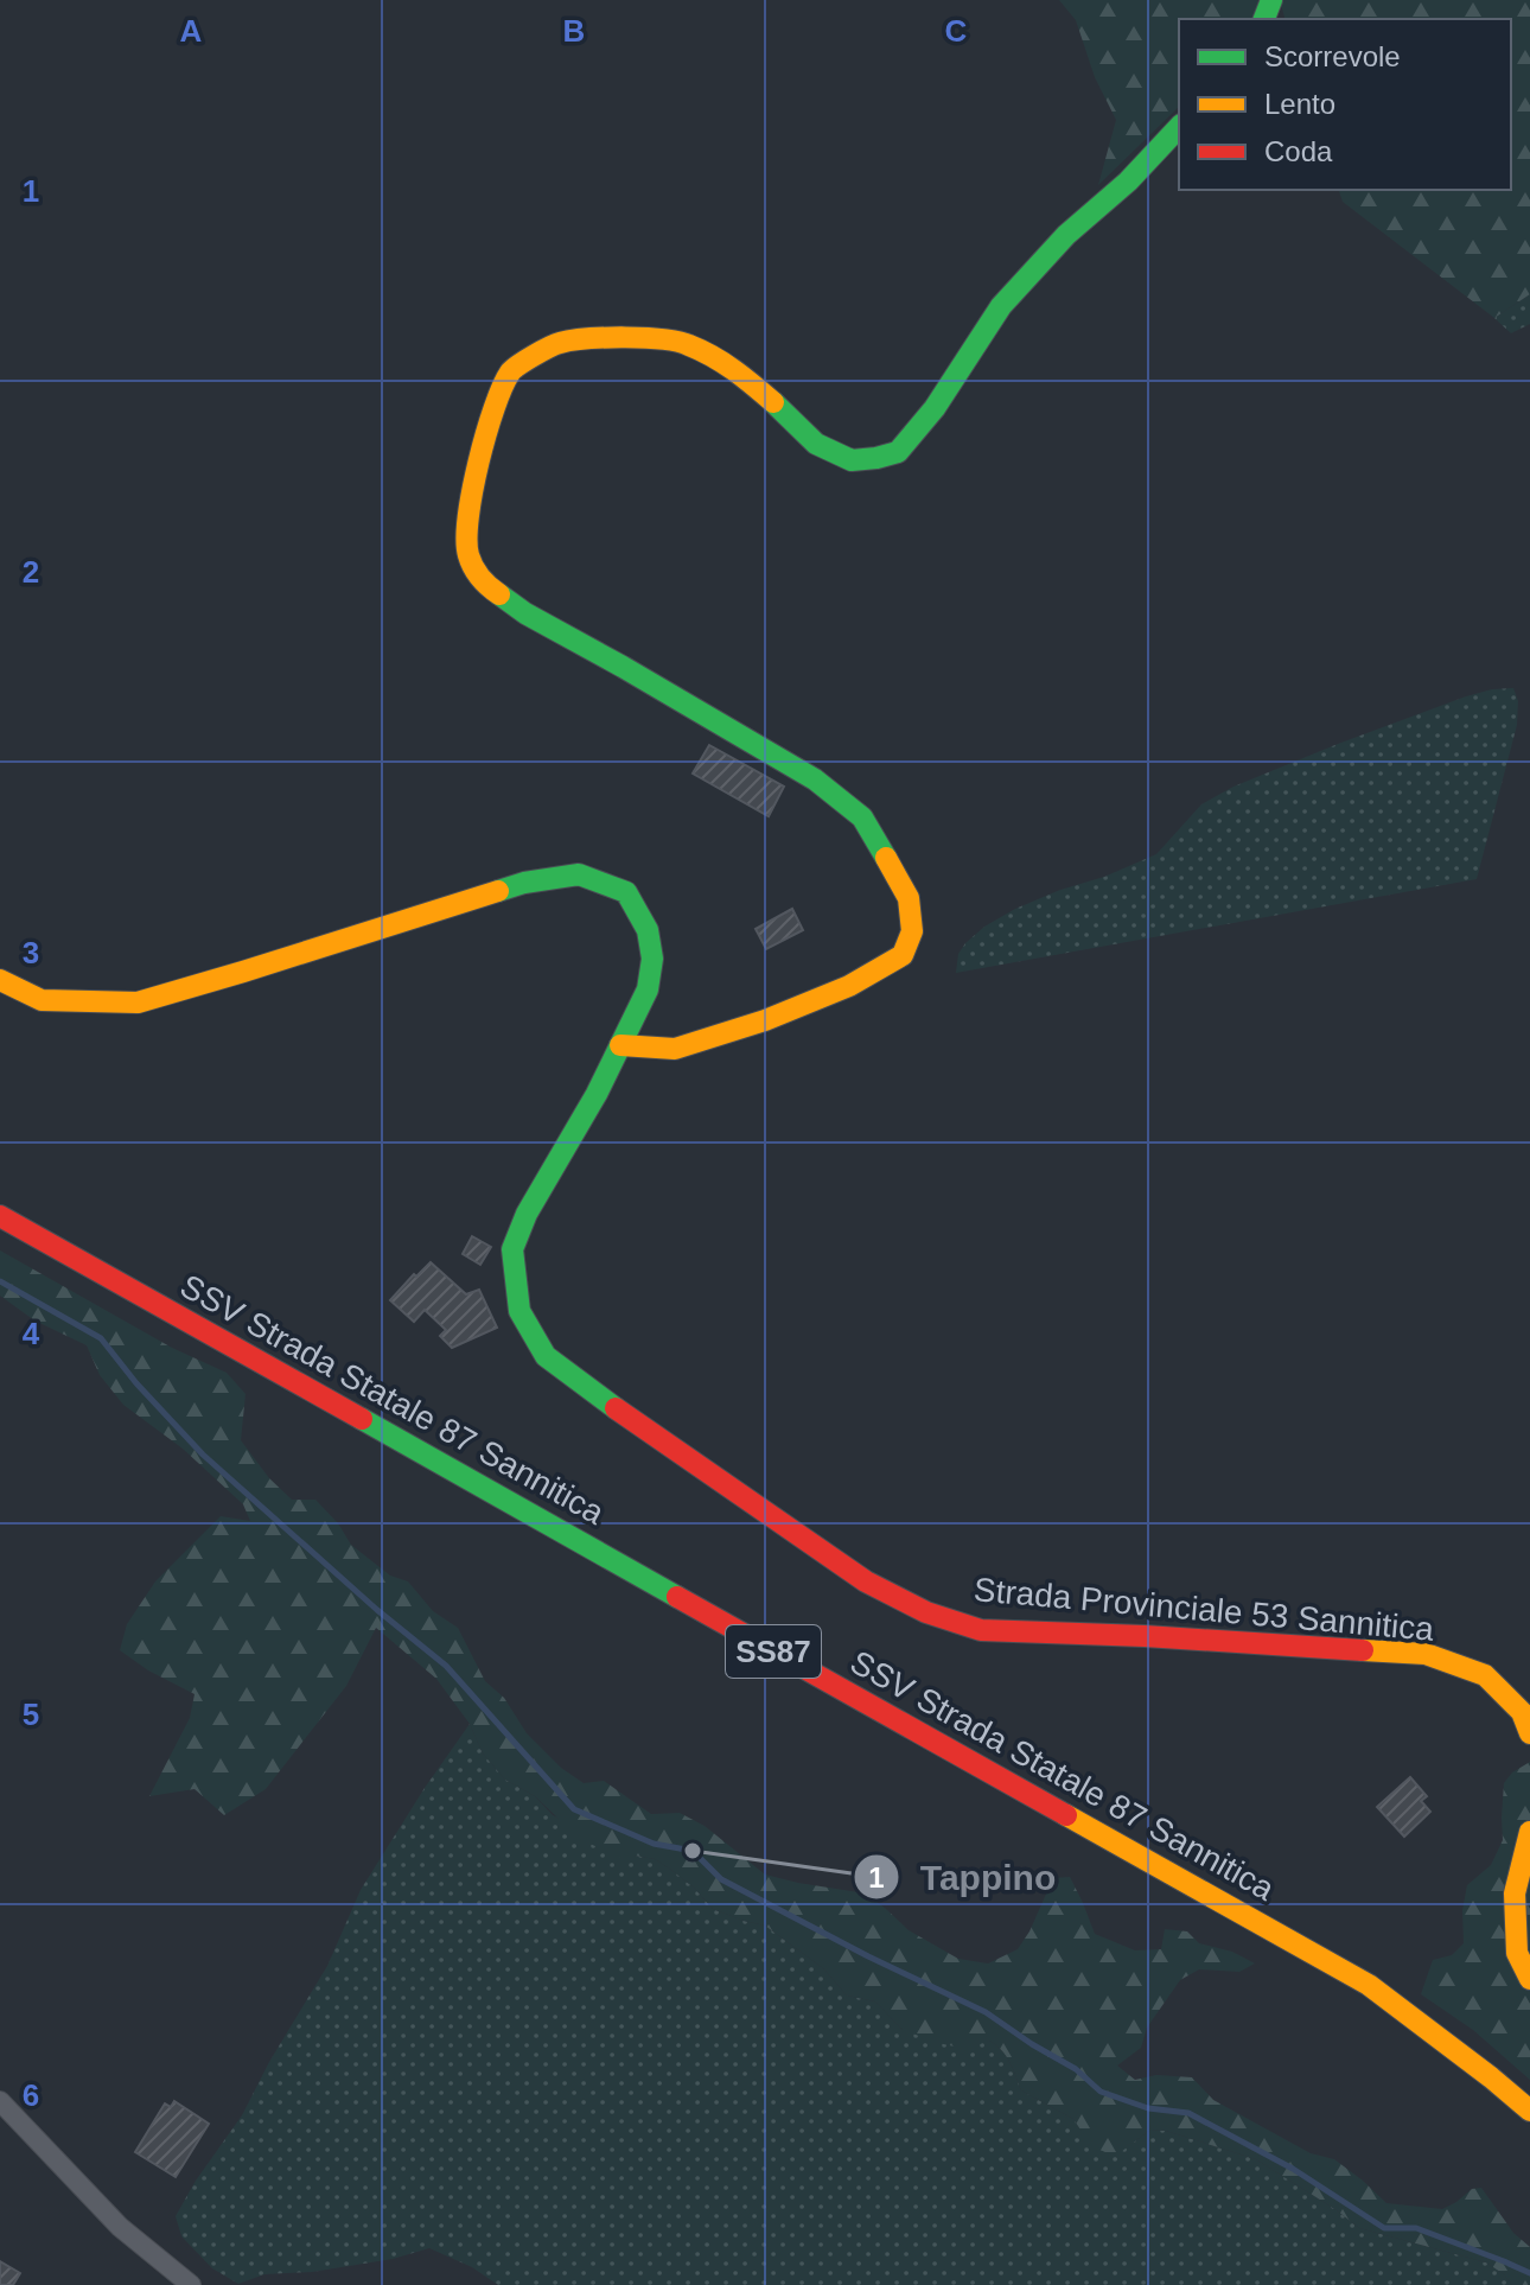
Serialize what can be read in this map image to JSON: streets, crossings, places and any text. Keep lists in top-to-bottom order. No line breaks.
{"streets":{"street":["SSV Strada Statale 87 Sannitica","Strada Provinciale 53 Sannitica","SS87"]},"places":["Tappino"],"legend":["Scorrevole","Lento","Coda"],"grid":{"columns":["A","B","C"],"rows":["1","2","3","4","5","6"]}}
